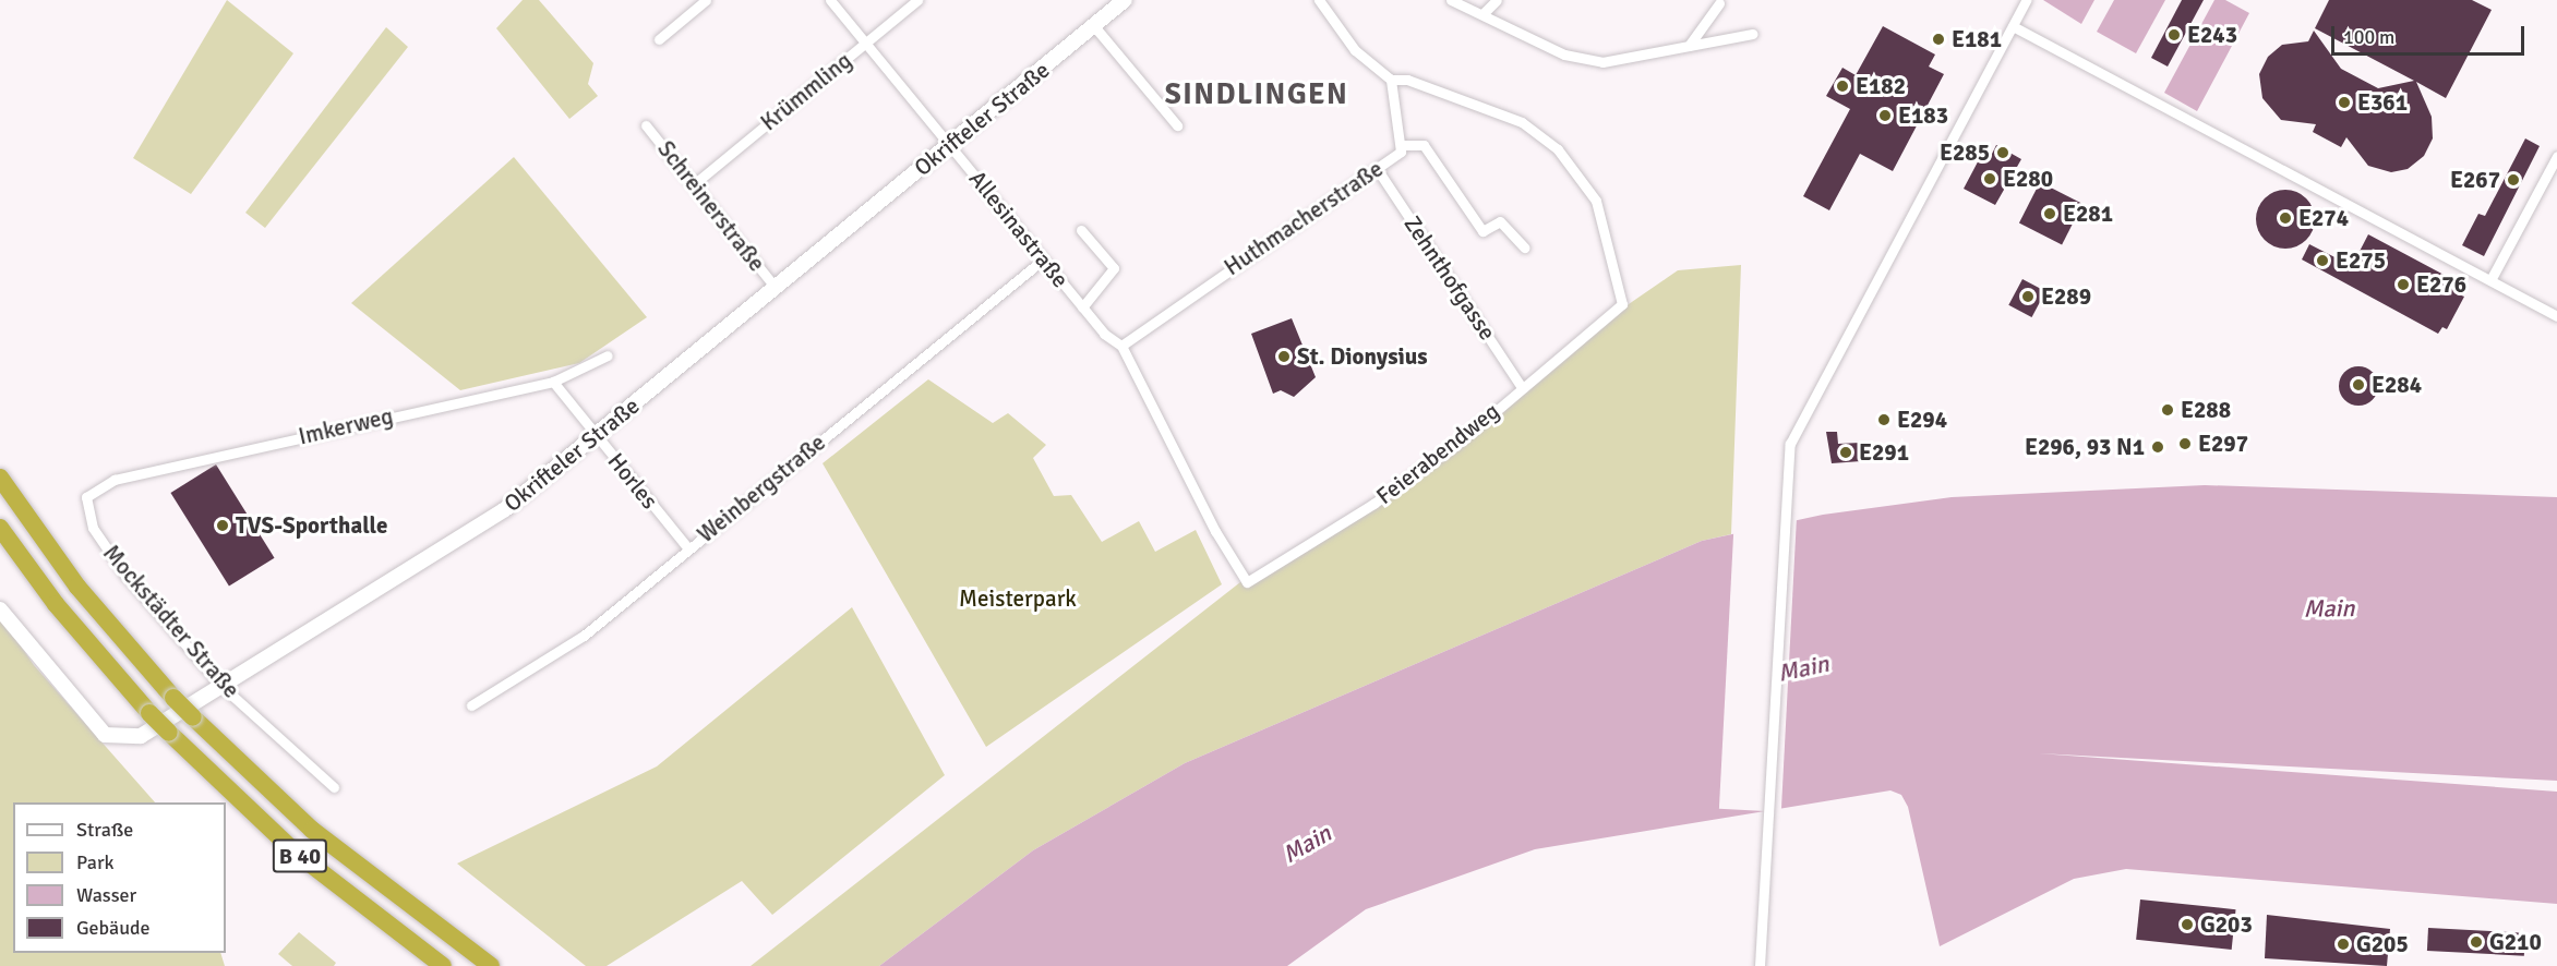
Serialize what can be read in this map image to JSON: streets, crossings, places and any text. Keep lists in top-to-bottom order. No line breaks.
{"streets":{"highway":["B 40"],"street":["Krümmling","Okrifteler Straße","Schreinerstraße","Huthmacherstraße","Allesinastraße","Zehnthofgasse","Imkerweg","Feierabendweg","Horles","Weinbergstraße","Mockstädter Straße"]},"crossings":[["Krümmling","Schreinerstraße"],["Krümmling","Allesinastraße"],["Okrifteler Straße","Schreinerstraße"],["Okrifteler Straße","Allesinastraße"],["Okrifteler Straße","Horles"],["Okrifteler Straße","Mockstädter Straße"],["Huthmacherstraße","Allesinastraße"],["Huthmacherstraße","Zehnthofgasse"],["Huthmacherstraße","Feierabendweg"],["Allesinastraße","Feierabendweg"],["Allesinastraße","Weinbergstraße"],["Zehnthofgasse","Feierabendweg"],["Imkerweg","Horles"],["Imkerweg","Mockstädter Straße"],["Horles","Weinbergstraße"]],"districts":["SINDLINGEN"],"water":["Main"],"parks":["Meisterpark"],"places":["E243","E181","E182","E361","E183","E285","E280","E267","E281","E274","E275","E276","E289","St. Dionysius","E284","E288","E294","E297","E296, 93 N1","E291","TVS-Sporthalle","G203","G210","G205"],"legend":["Straße","Park","Wasser","Gebäude"],"scale_bar":"100 m"}
